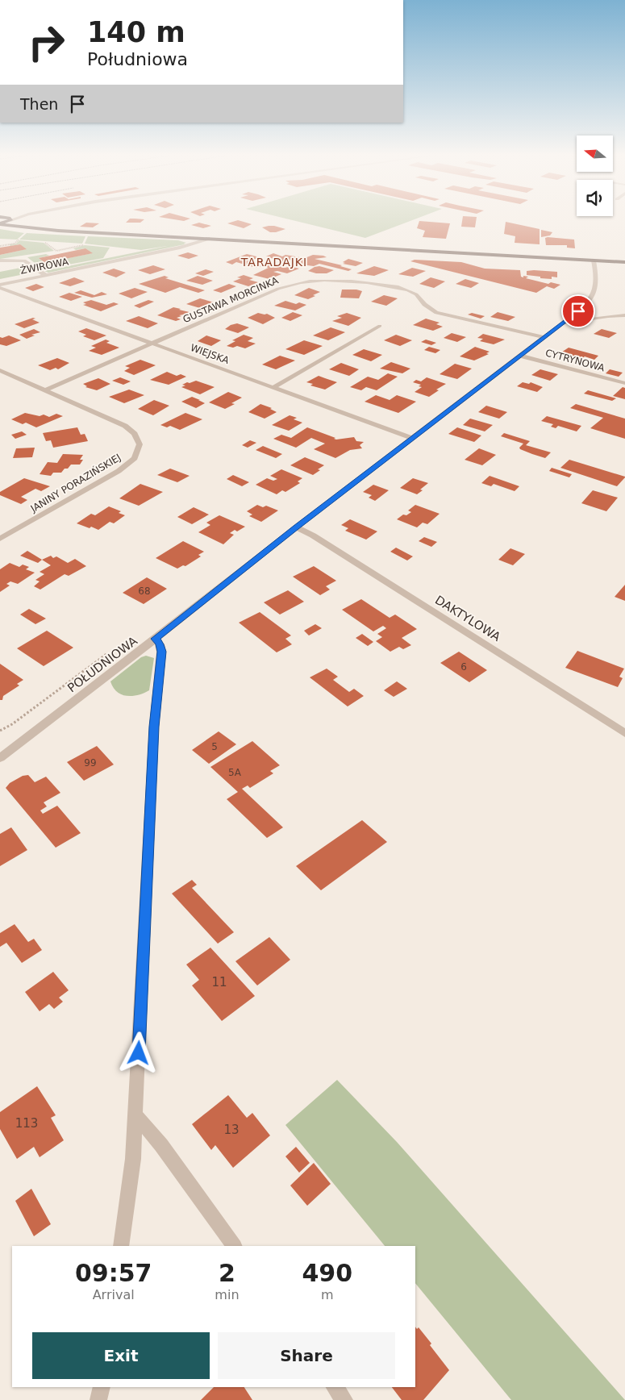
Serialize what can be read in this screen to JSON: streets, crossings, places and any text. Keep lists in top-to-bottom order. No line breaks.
{"streets":{"street":["ŻWIROWA","GUSTAWA MORCINKA","WIEJSKA","CYTRYNOWA","JANINY PORAZIŃSKIEJ","DAKTYLOWA","POŁUDNIOWA"]},"crossings":[["GUSTAWA MORCINKA","WIEJSKA"],["GUSTAWA MORCINKA","JANINY PORAZIŃSKIEJ"],["GUSTAWA MORCINKA","POŁUDNIOWA"],["WIEJSKA","POŁUDNIOWA"],["CYTRYNOWA","POŁUDNIOWA"],["DAKTYLOWA","POŁUDNIOWA"]],"districts":["TARADAJKI"],"house_numbers":["68","6","5","99","5A","11","113","13"],"north":"left","page":{"turn":["140 m","Południowa"],"then":"Then","eta":["09:57","Arrival","2","min","490","m"],"buttons":["Exit","Share"]}}
